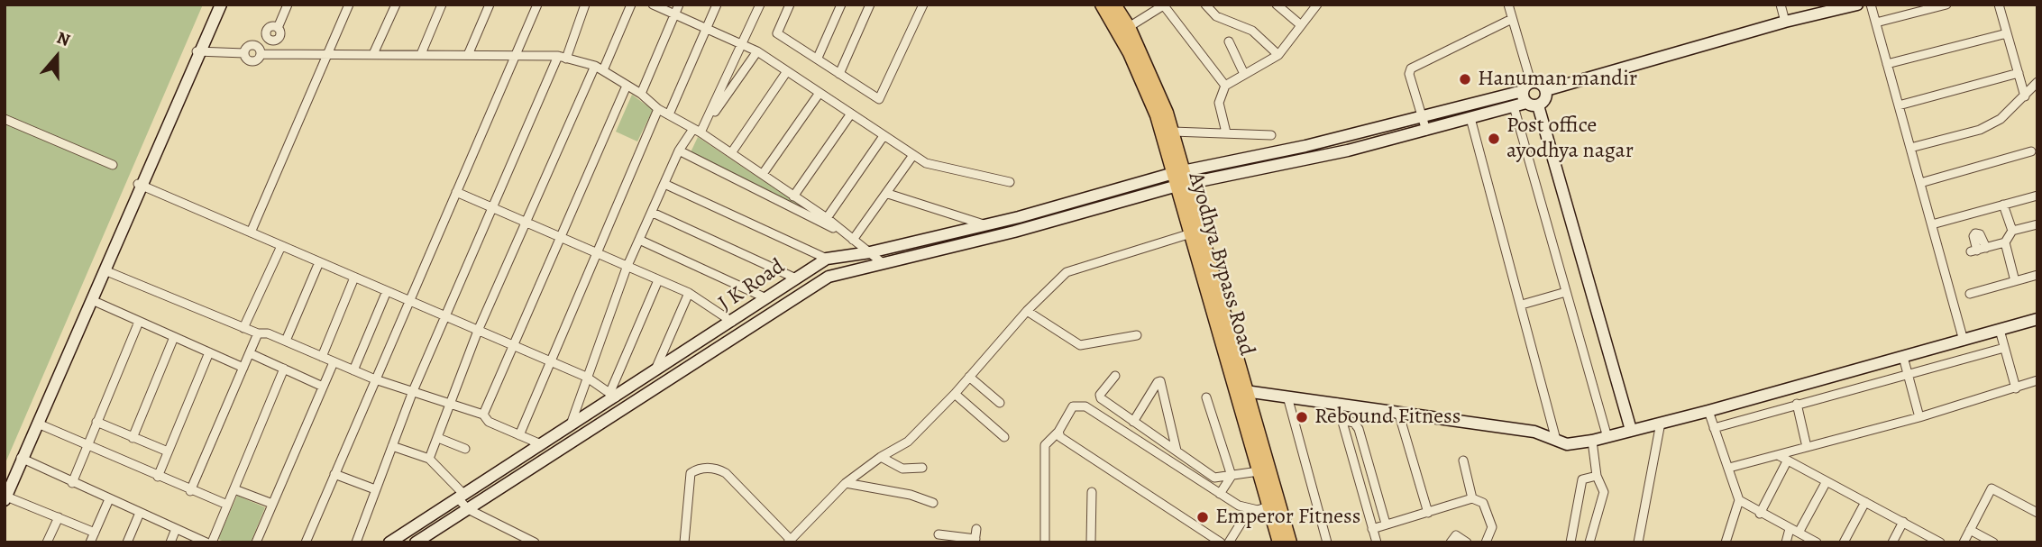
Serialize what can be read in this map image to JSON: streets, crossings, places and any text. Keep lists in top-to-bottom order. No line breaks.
{"streets":{"main road":["Ayodhya Bypass Road"],"street":["J K Road"]},"crossings":[["Ayodhya Bypass Road","J K Road"]],"places":["Hanuman mandir","Post office ayodhya nagar","Rebound Fitness","Emperor Fitness"],"north":"top"}
